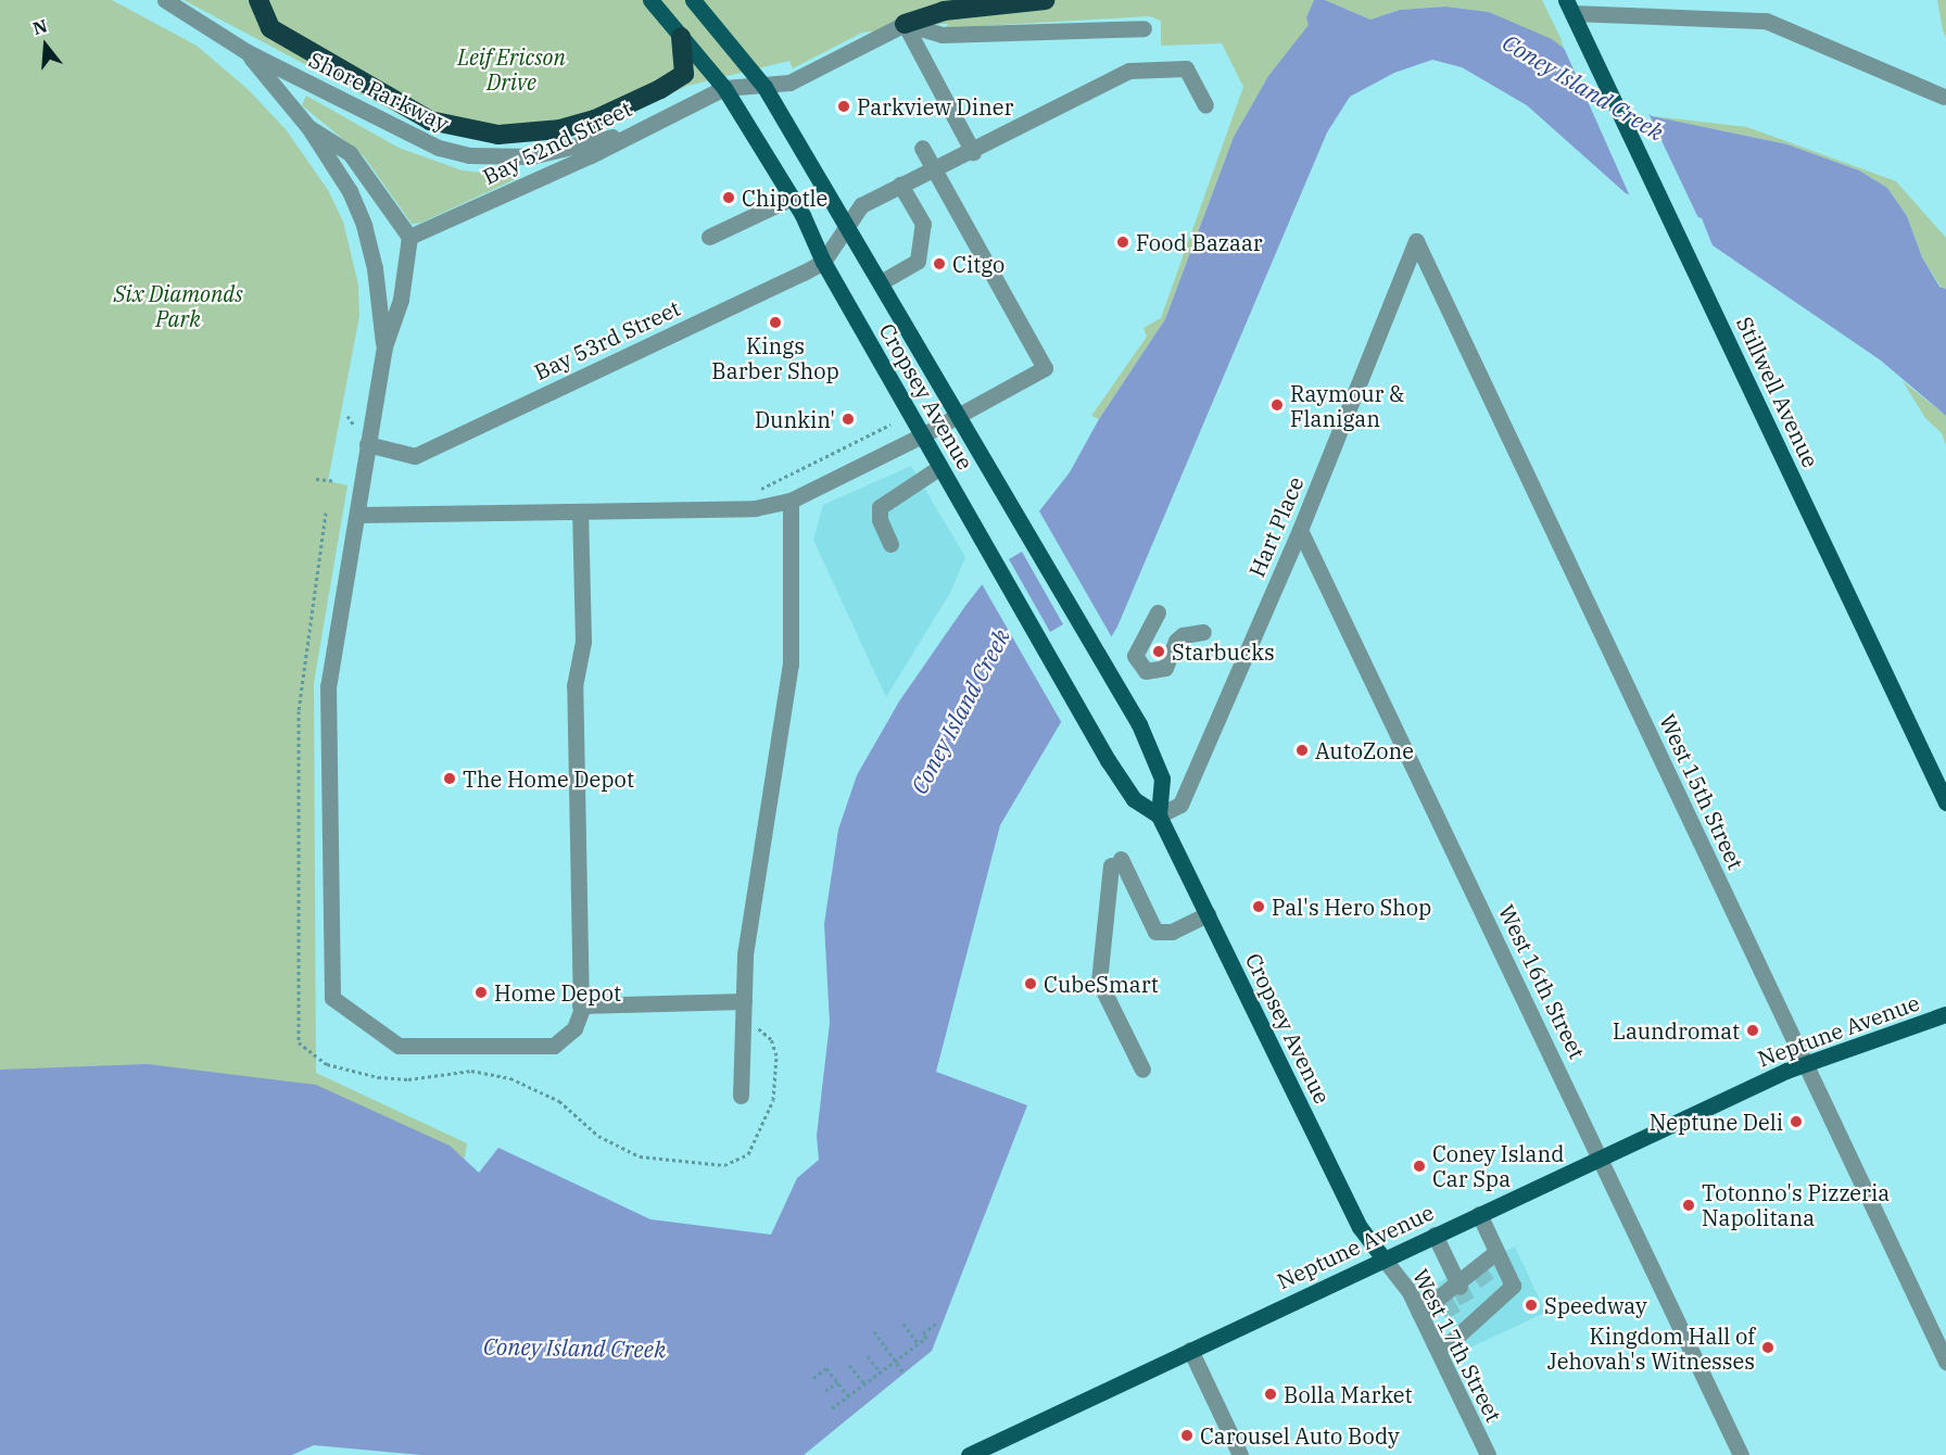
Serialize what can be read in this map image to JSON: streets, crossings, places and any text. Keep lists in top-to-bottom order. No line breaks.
{"streets":{"main road":["Stillwell Avenue","Cropsey Avenue","Neptune Avenue"],"street":["Shore Parkway","Bay 52nd Street","Bay 53rd Street","Hart Place","West 15th Street","West 16th Street","West 17th Street"]},"crossings":[["Shore Parkway","Bay 52nd Street"],["Bay 52nd Street","Cropsey Avenue"],["Bay 53rd Street","Cropsey Avenue"],["Cropsey Avenue","Hart Place"],["Cropsey Avenue","Neptune Avenue"],["Cropsey Avenue","West 17th Street"],["Hart Place","West 15th Street"],["Hart Place","West 16th Street"],["West 15th Street","Neptune Avenue"],["West 16th Street","Neptune Avenue"],["Neptune Avenue","West 17th Street"]],"water":["Coney Island Creek"],"parks":["Leif Ericson Drive","Six Diamonds Park"],"places":["Parkview Diner","Chipotle","Food Bazaar","Citgo","Kings Barber Shop","Raymour & Flanigan","Dunkin'","Starbucks","AutoZone","The Home Depot","Pal's Hero Shop","CubeSmart","Home Depot","Laundromat","Neptune Deli","Coney Island Car Spa","Totonno's Pizzeria Napolitana","Speedway","Kingdom Hall of Jehovah's Witnesses","Bolla Market","Carousel Auto Body"],"north":"top"}
